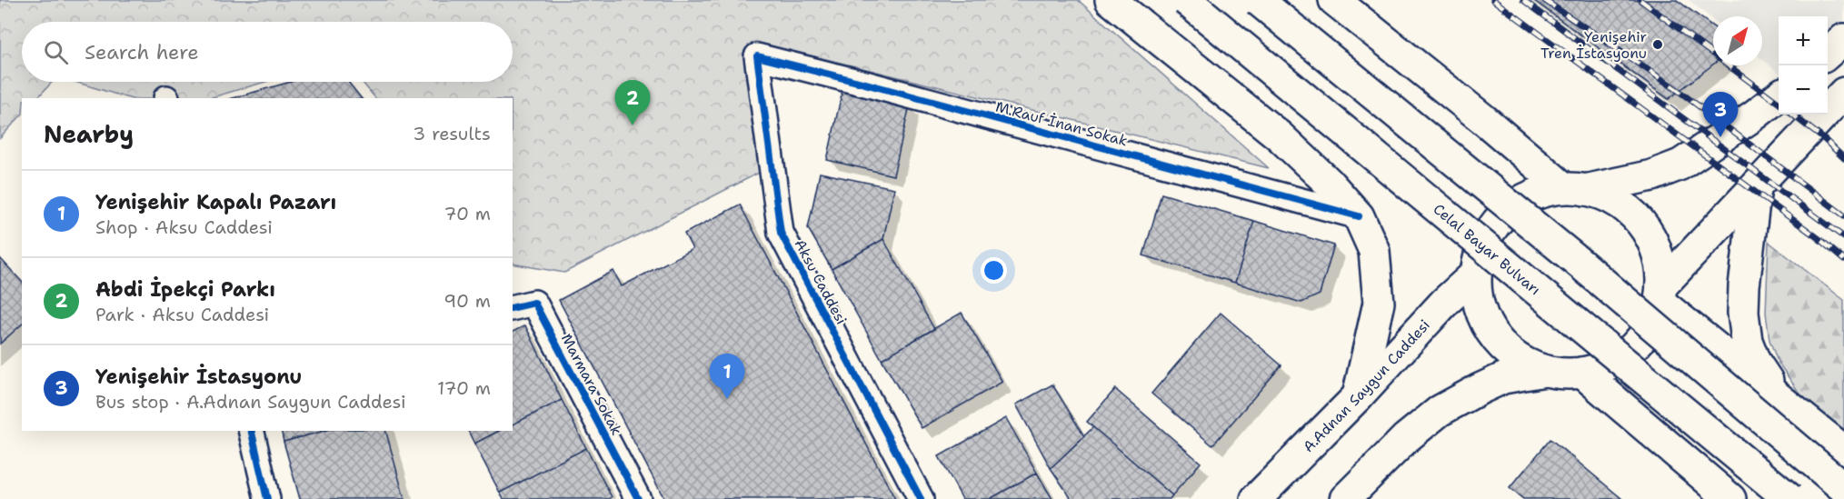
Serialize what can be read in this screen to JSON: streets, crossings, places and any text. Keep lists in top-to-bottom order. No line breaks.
{"streets":{"main road":["Celal Bayar Bulvarı","A.Adnan Saygun Caddesi"],"street":["M.Rauf İnan Sokak","Aksu Caddesi","Marmara Sokak"]},"crossings":[["M.Rauf İnan Sokak","Aksu Caddesi"]],"places":["Yenişehir Tren İstasyonu"],"north":"top right","page":{"map_buttons":["+","−"],"search":"Search here","pins":["2","3","1"],"heading":["Nearby","3 results"],"list":[{"mark":"1","name":"Yenişehir Kapalı Pazarı","note":"Shop · Aksu Caddesi","value":"70 m"},{"mark":"2","name":"Abdi İpekçi Parkı","note":"Park · Aksu Caddesi","value":"90 m"},{"mark":"3","name":"Yenişehir İstasyonu","note":"Bus stop · A.Adnan Saygun Caddesi","value":"170 m"}]}}
